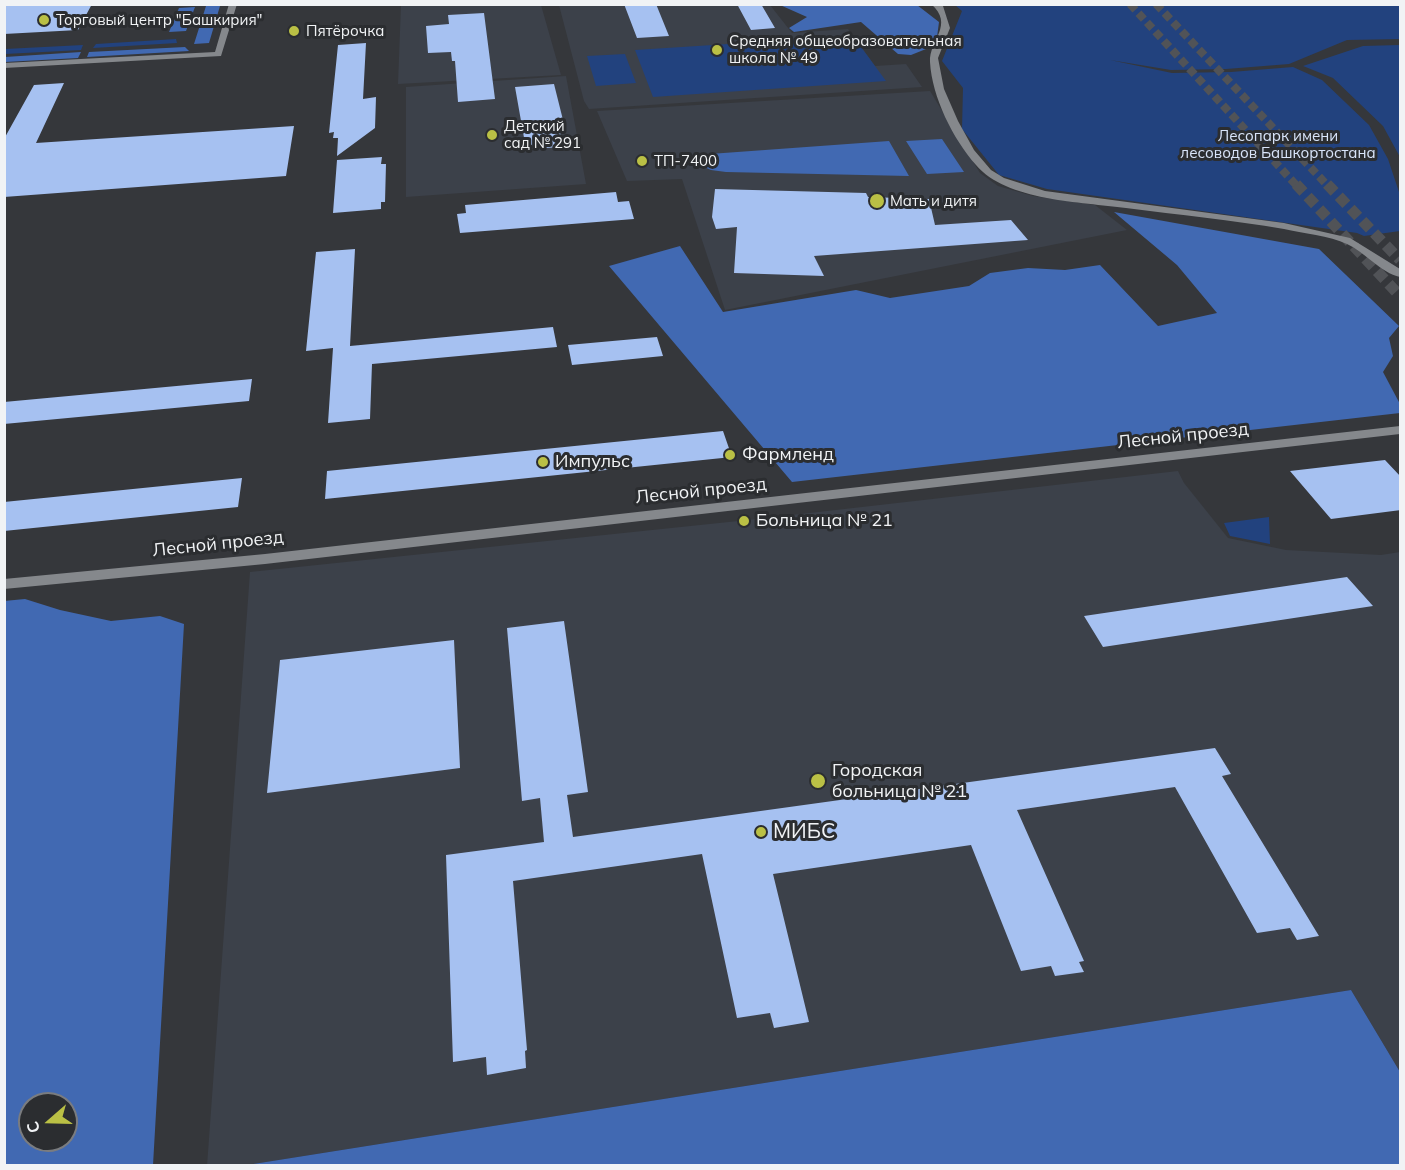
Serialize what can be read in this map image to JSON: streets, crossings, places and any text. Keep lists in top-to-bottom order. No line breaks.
{"streets":{"street":["Лесной проезд"]},"parks":["Лесопарк имени лесоводов Башкортостана"],"places":["Торговый центр \"Башкирия\"","Пятёрочка","Средняя общеобразовательная школа № 49","Детский сад № 291","ТП-7400","Мать и дитя","Фармленд","Импульс","Больница № 21","Городская больница № 21","МИБС"],"north":"left"}
